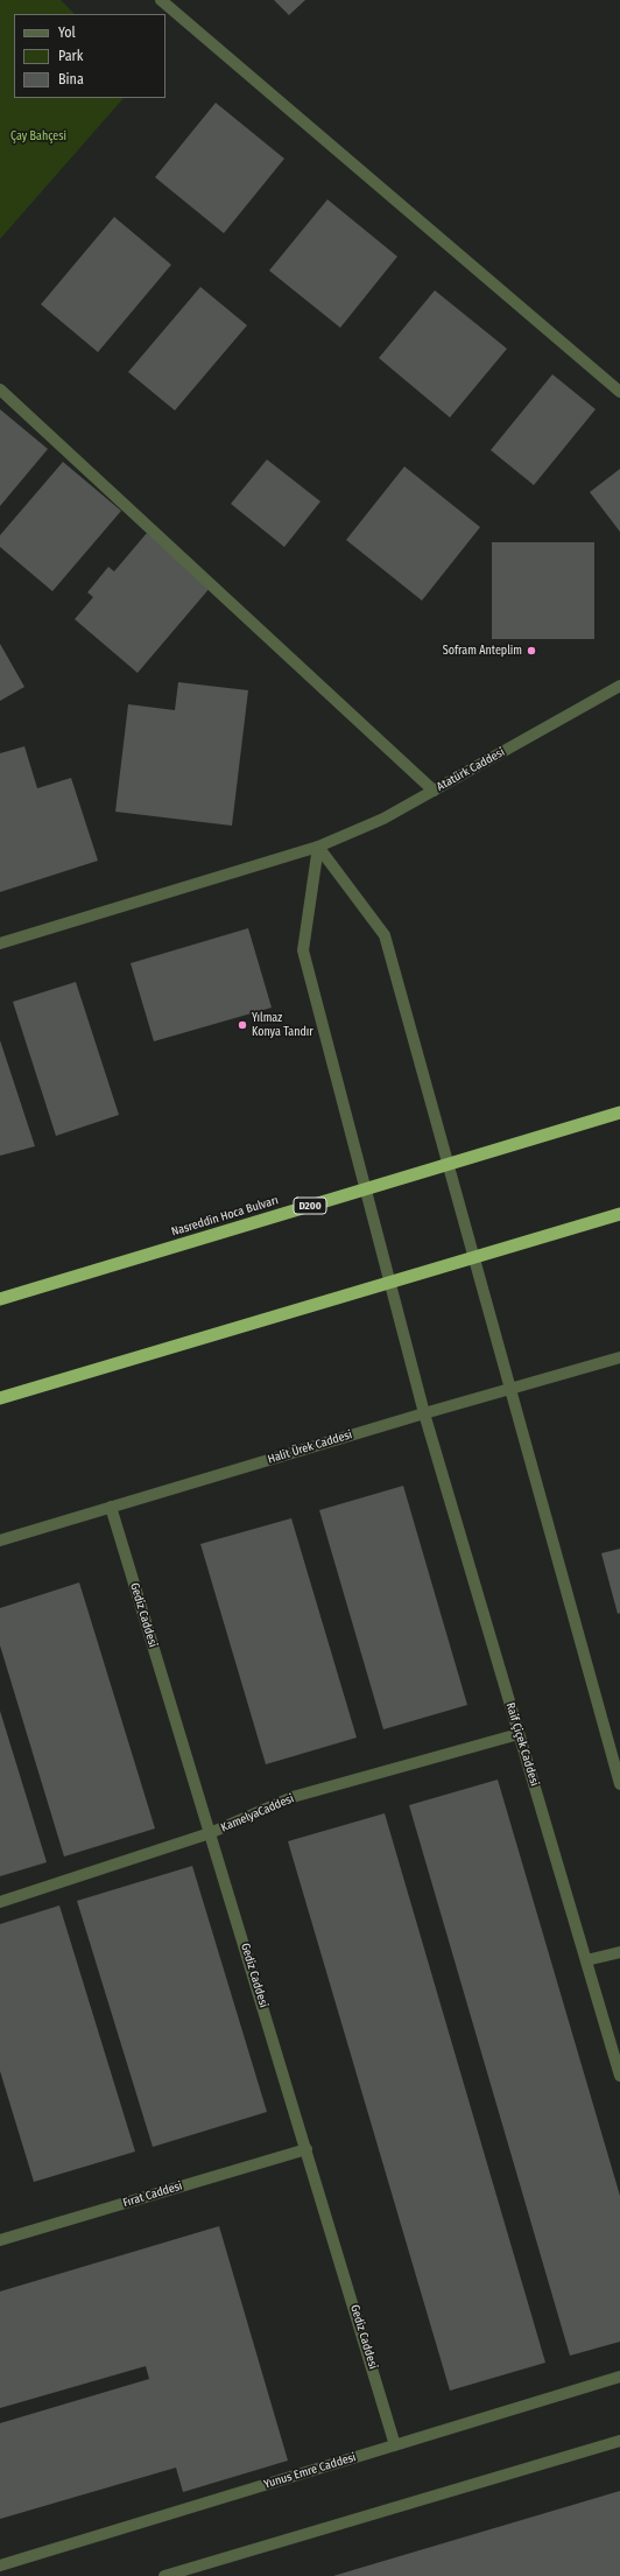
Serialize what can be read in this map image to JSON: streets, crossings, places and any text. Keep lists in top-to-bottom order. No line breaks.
{"streets":{"highway":["D200","Nasreddin Hoca Bulvarı"],"street":["Atatürk Caddesi","Halit Ürek Caddesi","Gediz Caddesi","Raif Çiçek Caddesi","KamelyaCaddesi","Fırat Caddesi","Yunus Emre Caddesi"]},"crossings":[["Atatürk Caddesi","Raif Çiçek Caddesi"],["Nasreddin Hoca Bulvarı","Raif Çiçek Caddesi"],["Halit Ürek Caddesi","Gediz Caddesi"],["Halit Ürek Caddesi","Raif Çiçek Caddesi"],["Gediz Caddesi","KamelyaCaddesi"],["Gediz Caddesi","Fırat Caddesi"],["Gediz Caddesi","Yunus Emre Caddesi"],["Raif Çiçek Caddesi","KamelyaCaddesi"]],"parks":["Çay Bahçesi"],"places":["Sofram Anteplim","Yılmaz Konya Tandır"],"legend":["Yol","Park","Bina"]}
